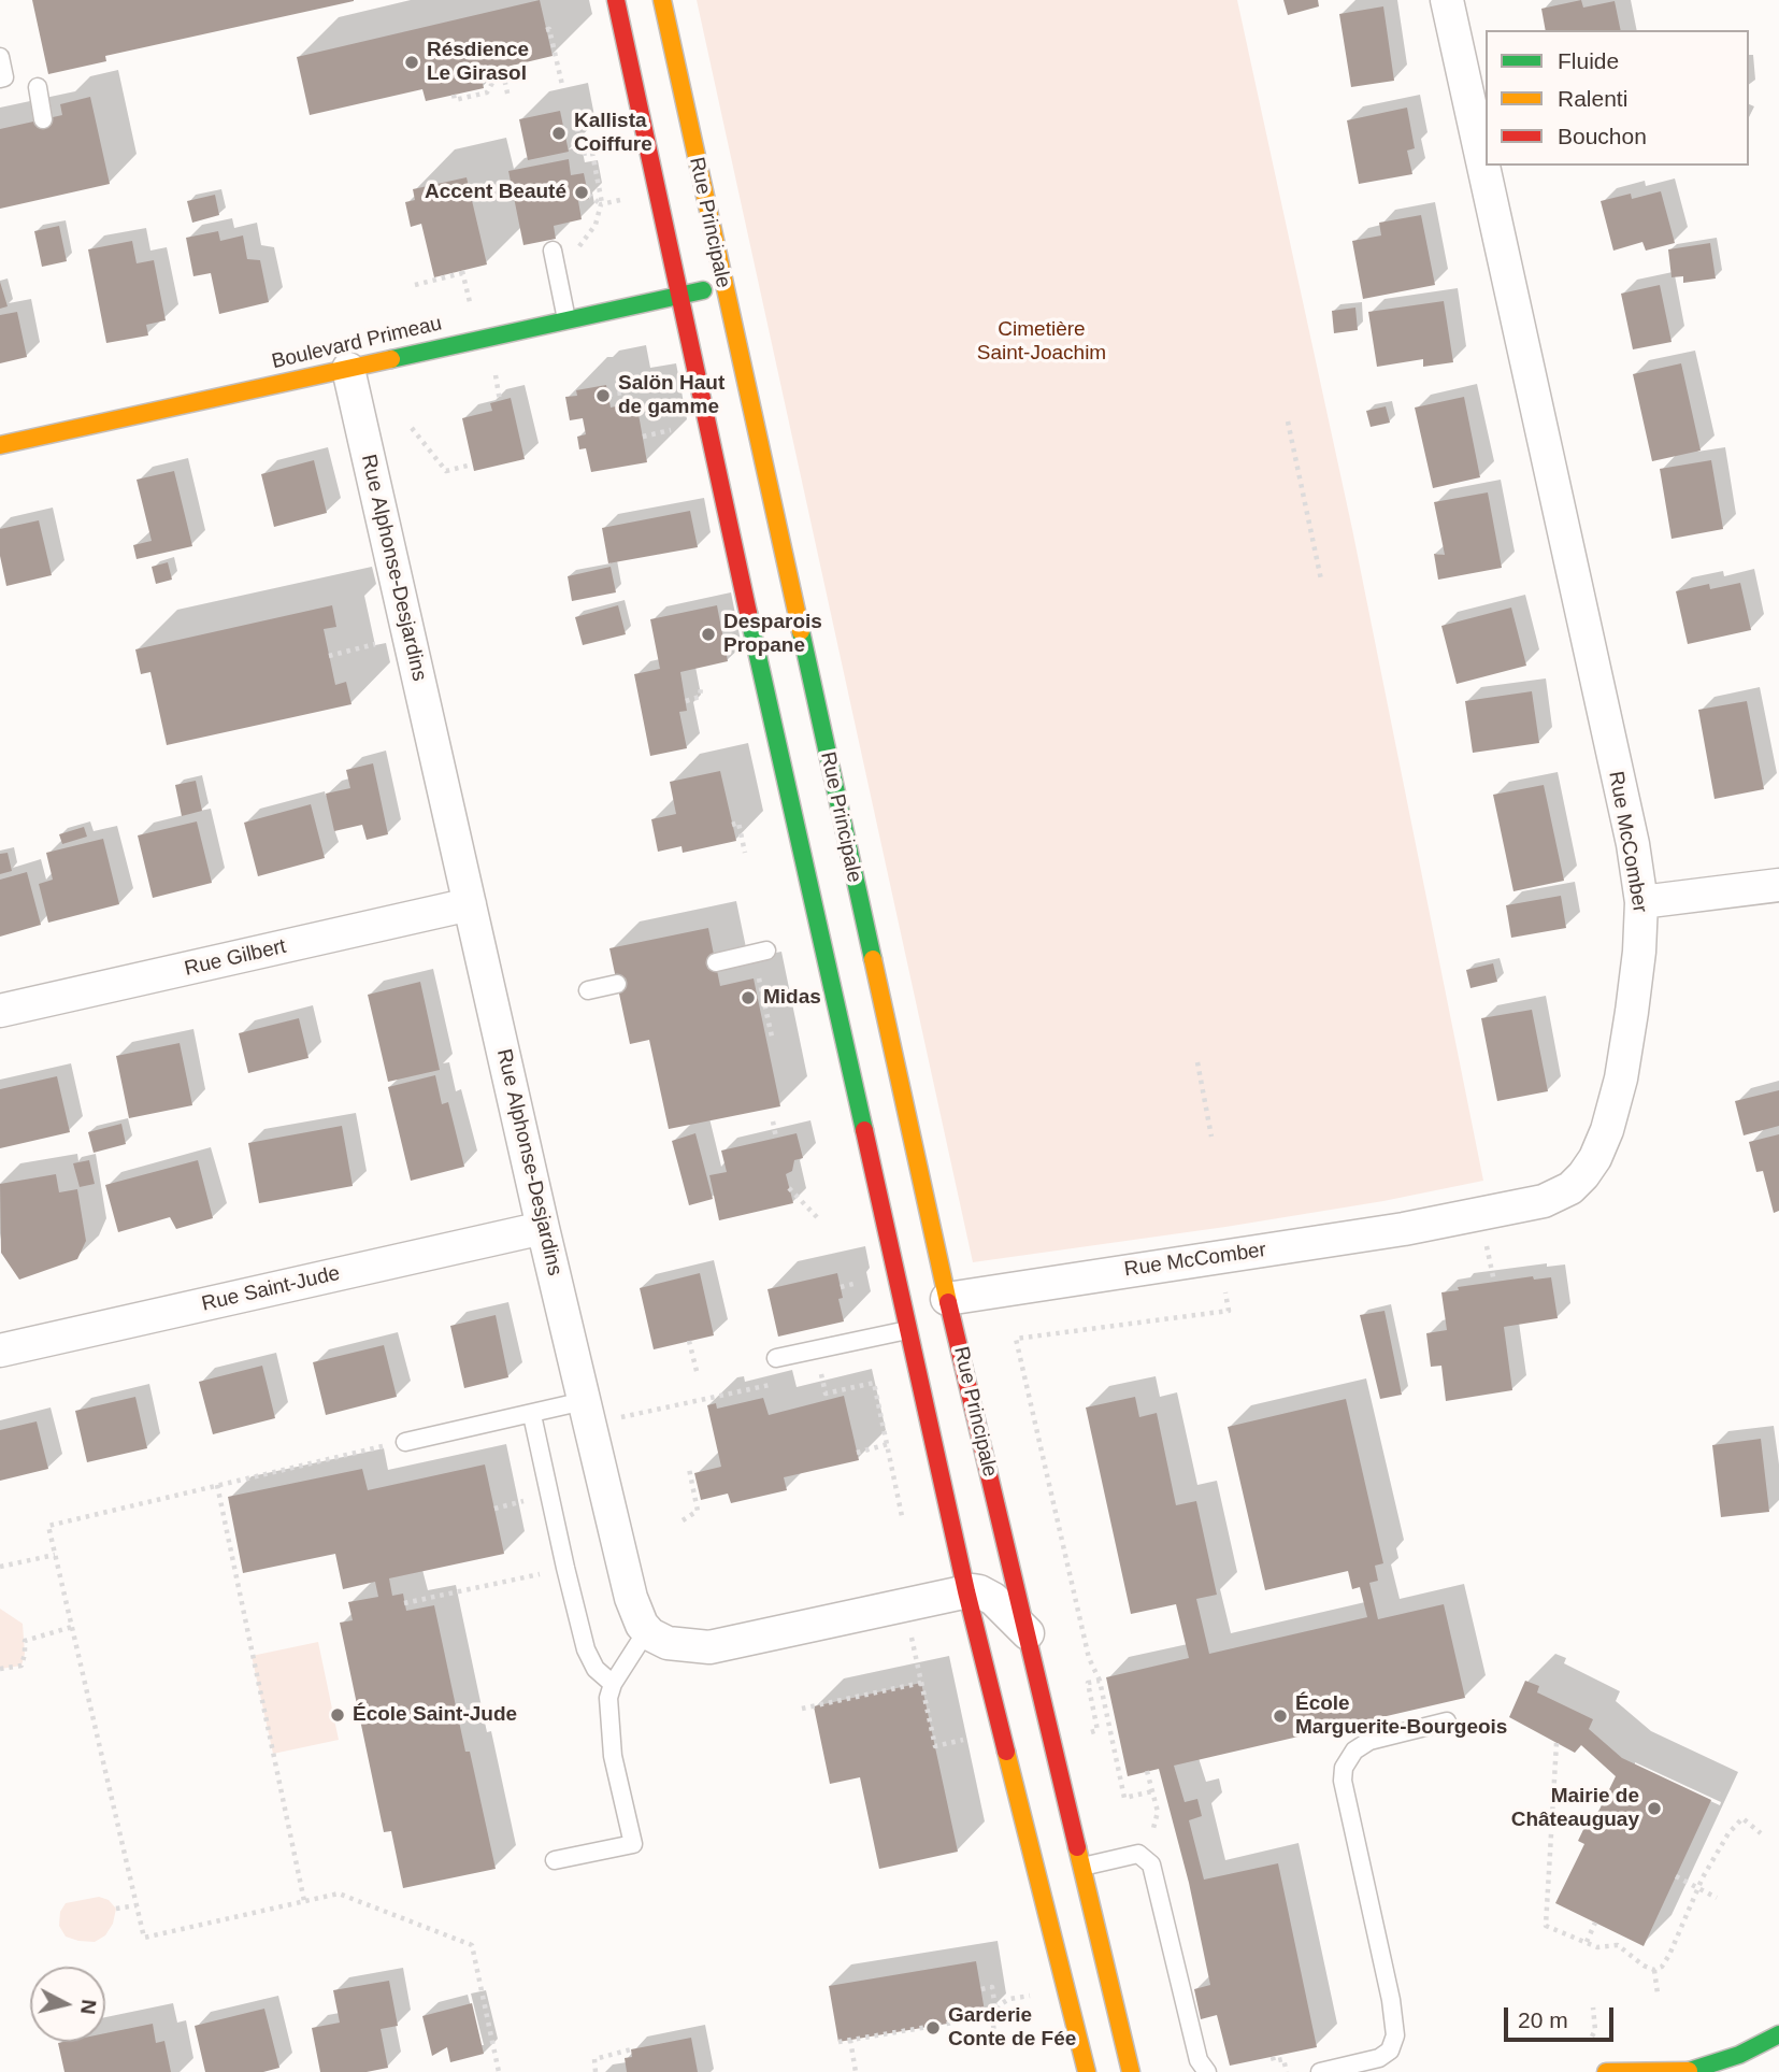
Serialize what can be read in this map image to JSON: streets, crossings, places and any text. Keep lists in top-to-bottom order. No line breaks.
{"streets":{"street":["Rue Principale","Boulevard Primeau","Rue Alphonse-Desjardins","Rue McComber","Rue Gilbert","Rue Saint-Jude"]},"crossings":[["Rue Principale","Boulevard Primeau"],["Rue Principale","Rue McComber"],["Boulevard Primeau","Rue Alphonse-Desjardins"],["Rue Alphonse-Desjardins","Rue Gilbert"],["Rue Alphonse-Desjardins","Rue Saint-Jude"]],"parks":["Cimetière Saint-Joachim"],"places":["Résdience Le Girasol","Kallista Coiffure","Accent Beauté","Salön Haut de gamme","Desparois Propane","Midas","École Saint-Jude","École Marguerite-Bourgeois","Mairie de Châteauguay","Garderie Conte de Fée"],"legend":["Fluide","Ralenti","Bouchon"],"scale_bar":"20 m","north":"right"}
